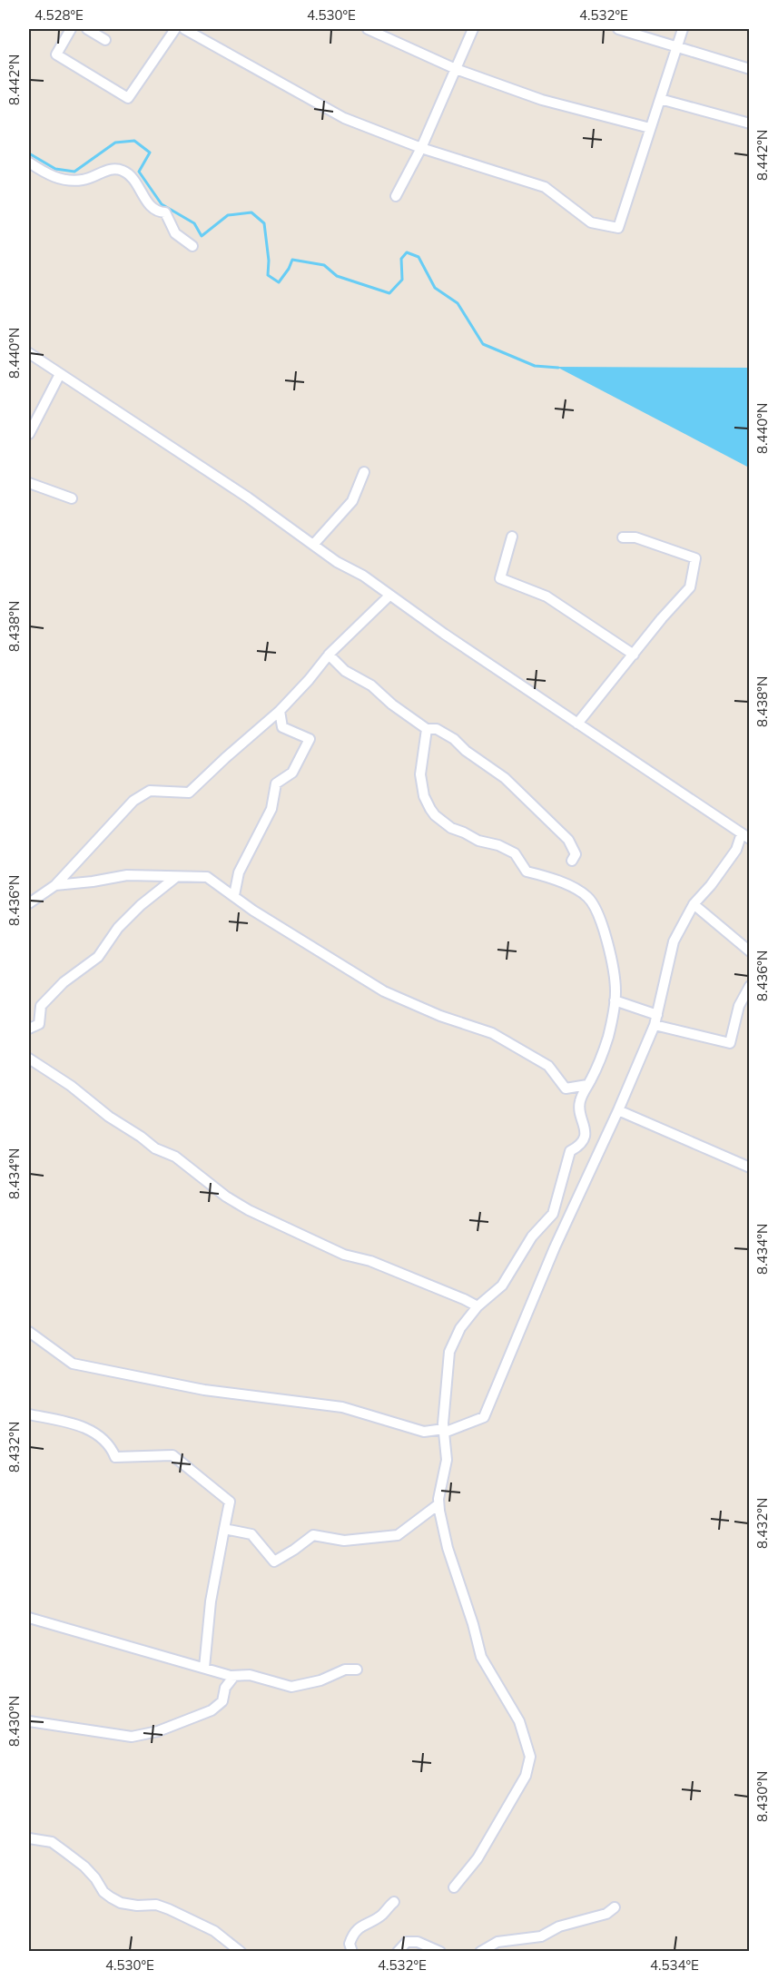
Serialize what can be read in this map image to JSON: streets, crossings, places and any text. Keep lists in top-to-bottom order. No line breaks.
{"coordinates":["4.528°E","4.530°E","4.532°E","8.442°N","8.440°N","8.438°N","8.436°N","8.434°N","8.432°N","8.430°N","4.534°E"]}
